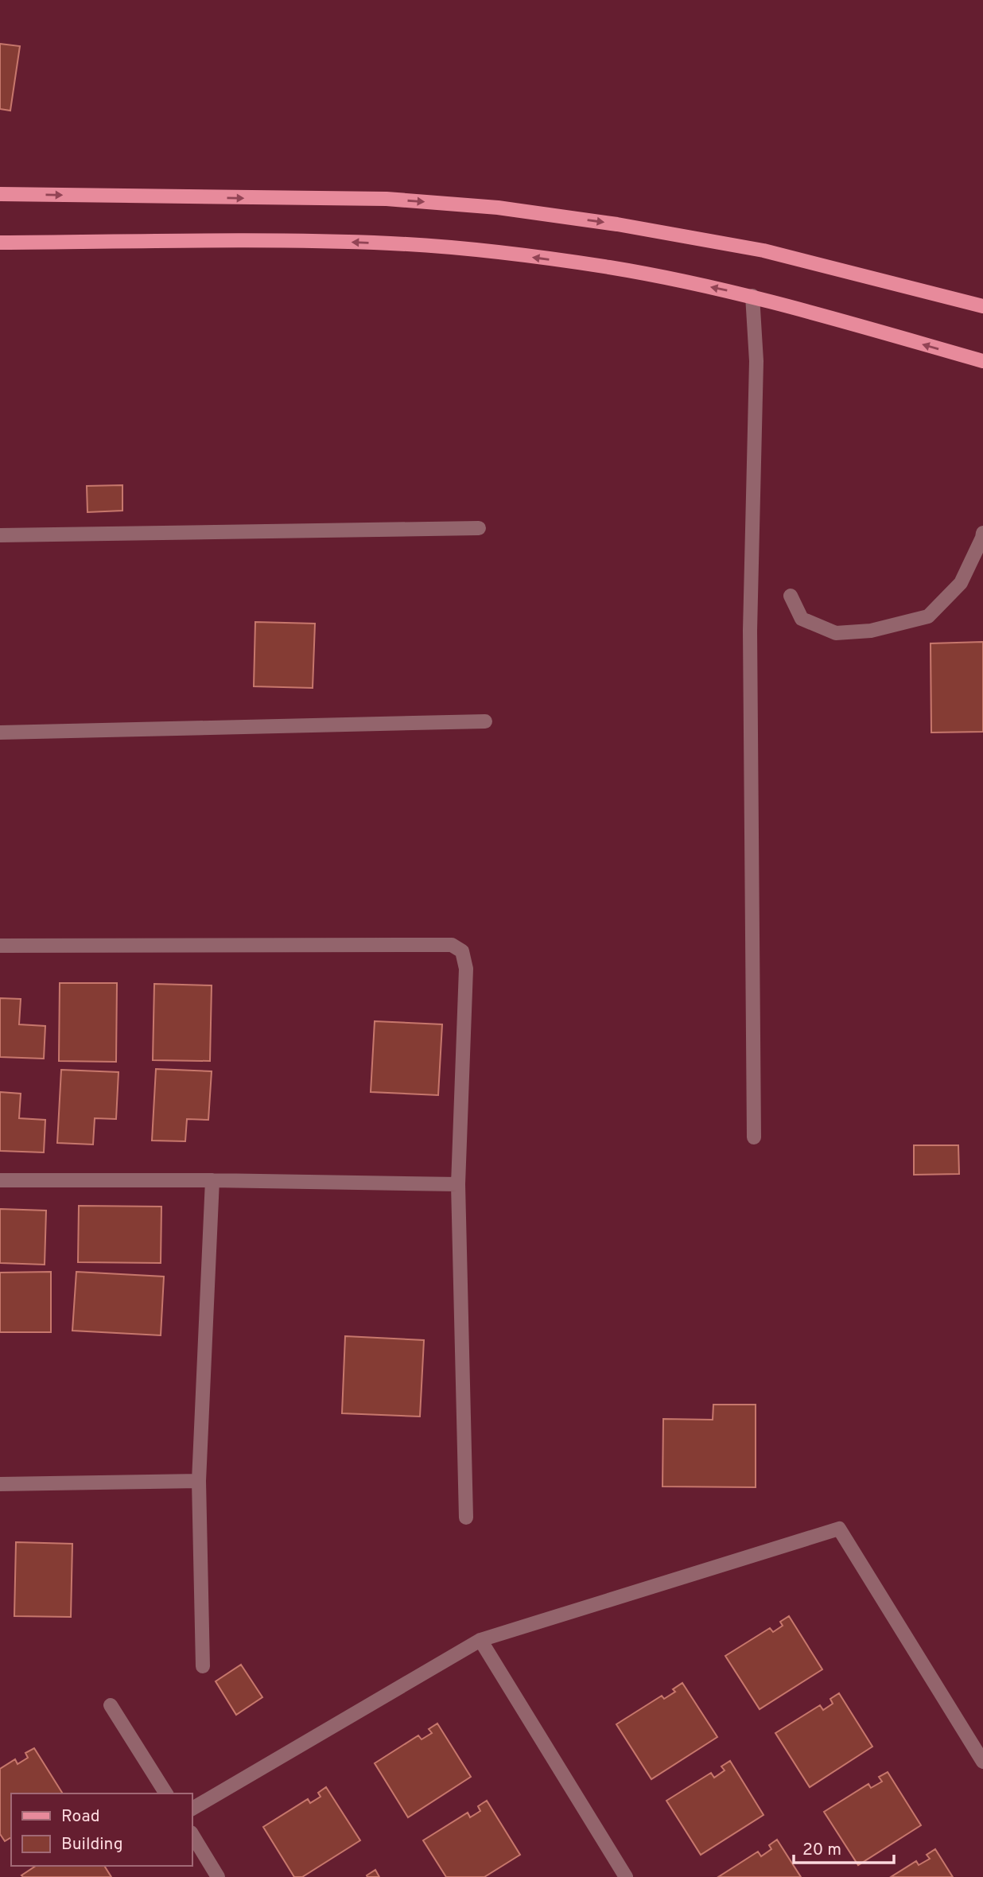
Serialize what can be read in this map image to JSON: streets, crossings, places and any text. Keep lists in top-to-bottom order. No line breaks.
{"legend":["Road","Building"],"scale_bar":"20 m"}
